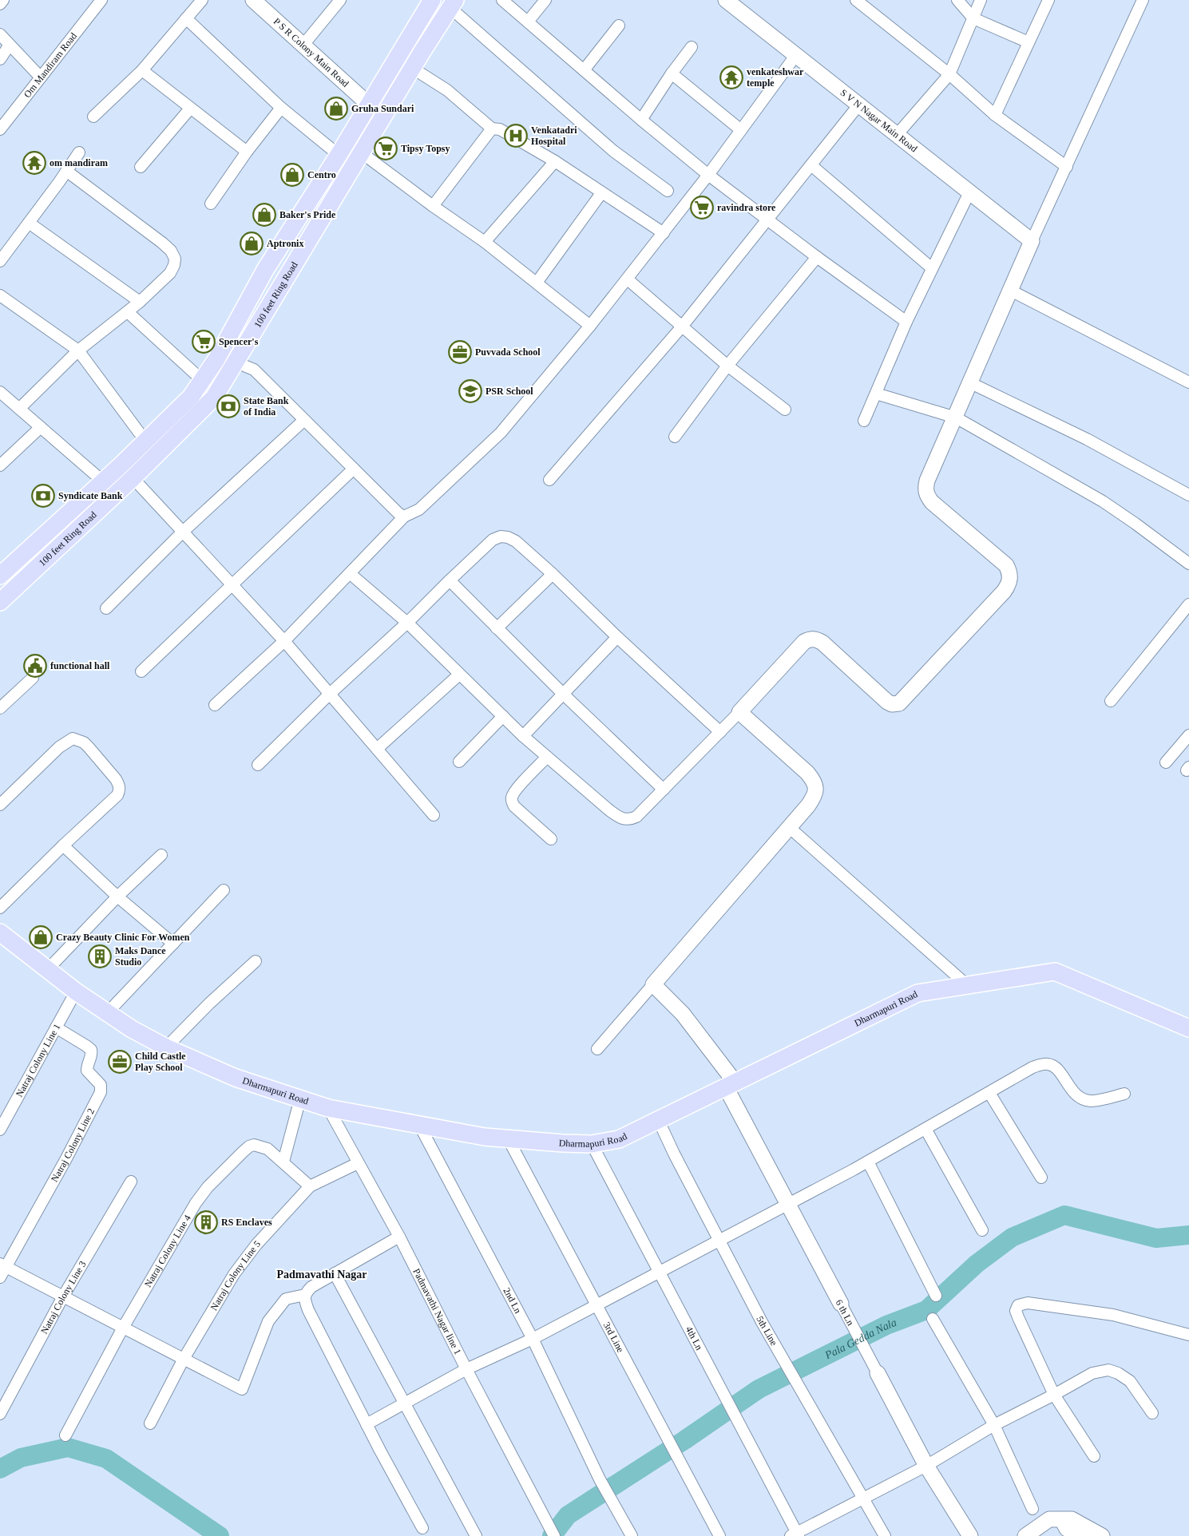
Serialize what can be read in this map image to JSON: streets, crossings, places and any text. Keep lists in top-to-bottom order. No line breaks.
{"streets":{"main road":["100 feet Ring Road","Dharmapuri Road"],"street":["P S R Colony Main Road","Om Mandiram Road","S V N Nagar Main Road","Natraj Colony Line 1","Natraj Colony Line 2","Natraj Colony Line 4","Natraj Colony Line 5","Natraj Colony Line 3","2nd Ln","Padmavathi Nagar line 1","6 th Ln","5th Line","3rd Line","4th Ln"]},"crossings":[["P S R Colony Main Road","100 feet Ring Road"],["Dharmapuri Road","Natraj Colony Line 1"],["Dharmapuri Road","2nd Ln"],["Dharmapuri Road","Padmavathi Nagar line 1"],["Dharmapuri Road","6 th Ln"],["Dharmapuri Road","5th Line"],["Dharmapuri Road","3rd Line"],["Dharmapuri Road","4th Ln"],["Natraj Colony Line 1","Natraj Colony Line 2"],["Natraj Colony Line 4","Natraj Colony Line 5"],["Natraj Colony Line 5","Padmavathi Nagar line 1"]],"districts":["Padmavathi Nagar"],"water":["Pala Gedda Nala"],"places":{"temple":["venkateshwar temple","om mandiram"],"shop":["Gruha Sundari","Centro","Baker's Pride","Aptronix","Crazy Beauty Clinic For Women"],"hospital":["Venkatadri Hospital"],"supermarket":["Tipsy Topsy","ravindra store","Spencer's"],"office":["Puvvada School","Child Castle Play School"],"school or university":["PSR School"],"bank":["State Bank of India","Syndicate Bank"],"public building":["functional hall"],"building":["Maks Dance Studio","RS Enclaves"]}}
